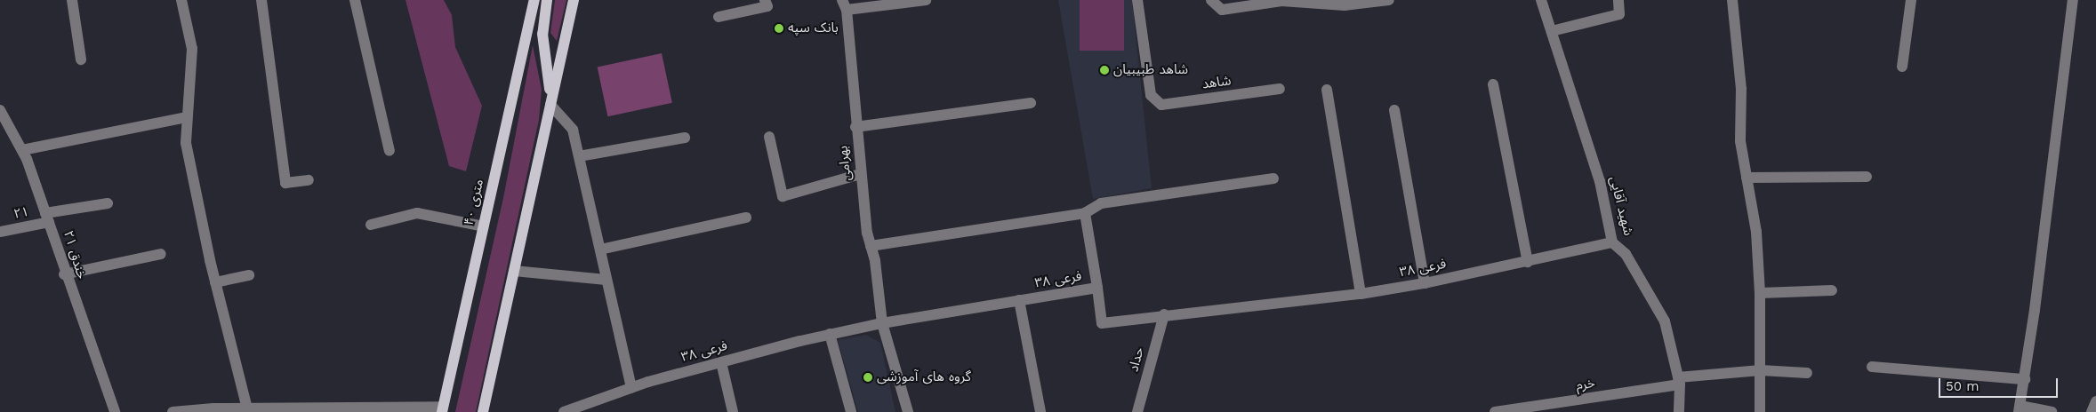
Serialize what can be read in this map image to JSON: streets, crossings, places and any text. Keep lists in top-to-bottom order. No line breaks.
{"streets":{"main road":["۴۰ متری"],"street":["شاهد","بهرامی","شهید آقایی","۲۱","۲۱ خندق","فرعی ۳۸","حداد","خرم"]},"crossings":[["بهرامی","فرعی ۳۸"],["شهید آقایی","فرعی ۳۸"],["شهید آقایی","خرم"],["۲۱","۲۱ خندق"],["فرعی ۳۸","حداد"]],"places":["بانک سپه","شاهد طبیبیان","گروه های آموزشی"],"scale_bar":"50 m"}
